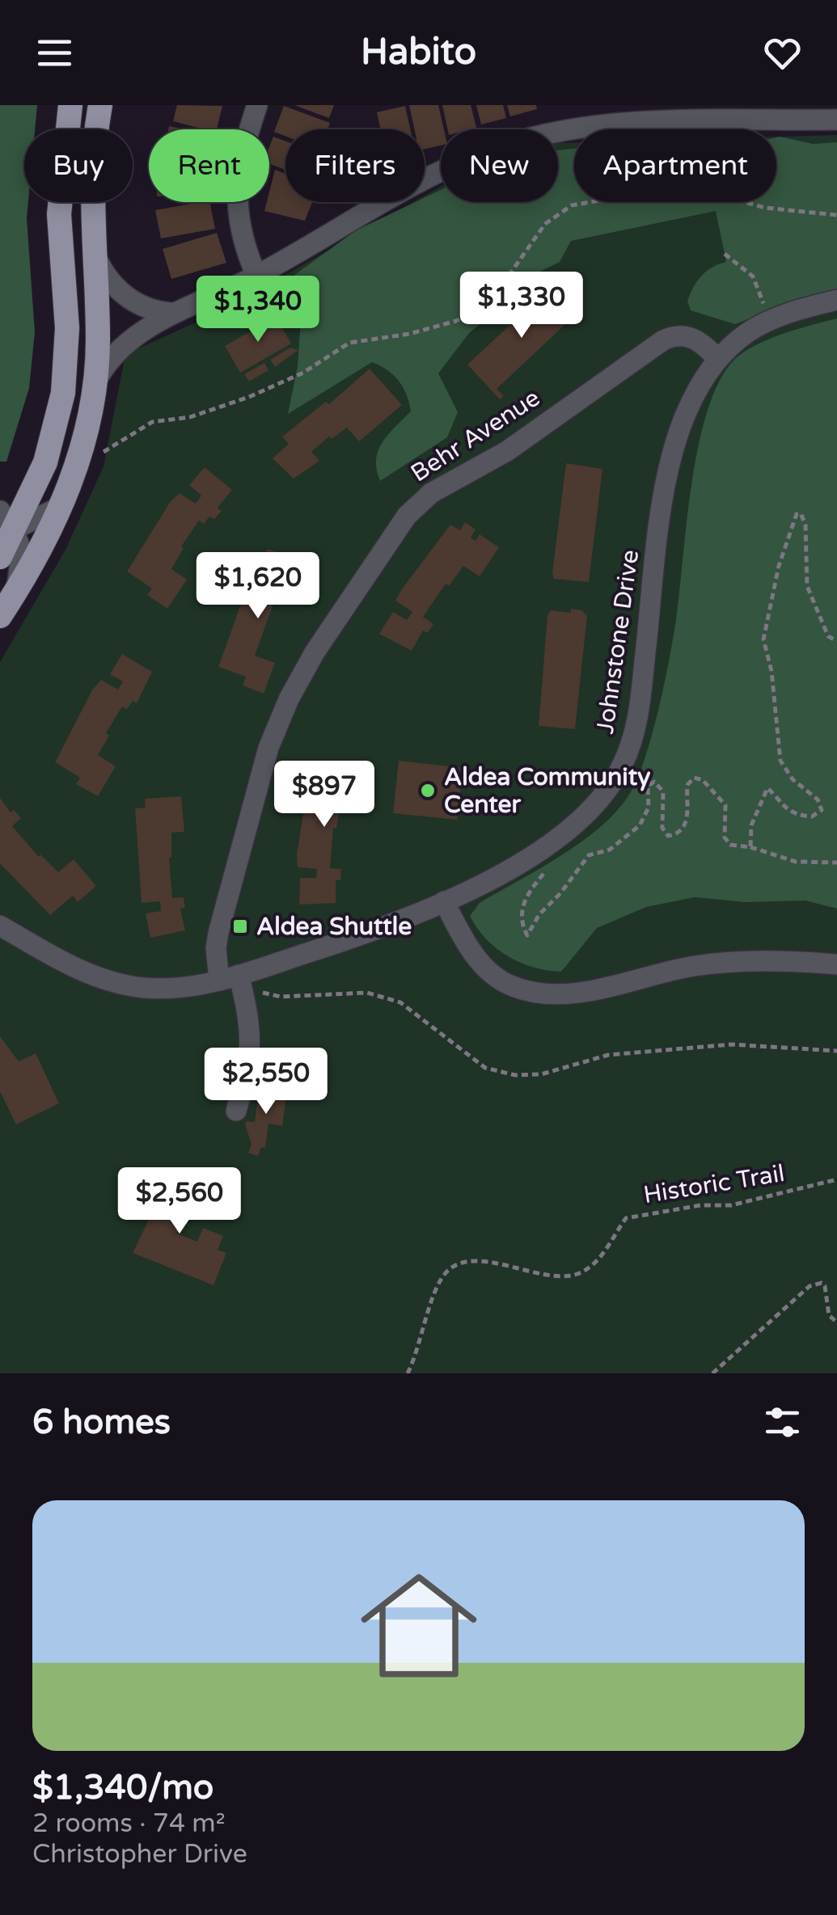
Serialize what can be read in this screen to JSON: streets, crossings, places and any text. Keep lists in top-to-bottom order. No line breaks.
{"streets":{"street":["Behr Avenue","Johnstone Drive"],"path":["Historic Trail"]},"crossings":[["Behr Avenue","Johnstone Drive"]],"places":{"other":["Aldea Community Center"],"transit":["Aldea Shuttle"]},"page":{"header":"Habito","chip":["Buy","Rent","Filters","New","Apartment"],"price":["$1,330","$1,340","$1,620","$897","$2,550","$2,560"],"heading":"6 homes","list":[{"name":"$1,340/mo","note":"2 rooms · 74 m² · Christopher Drive"}]}}
